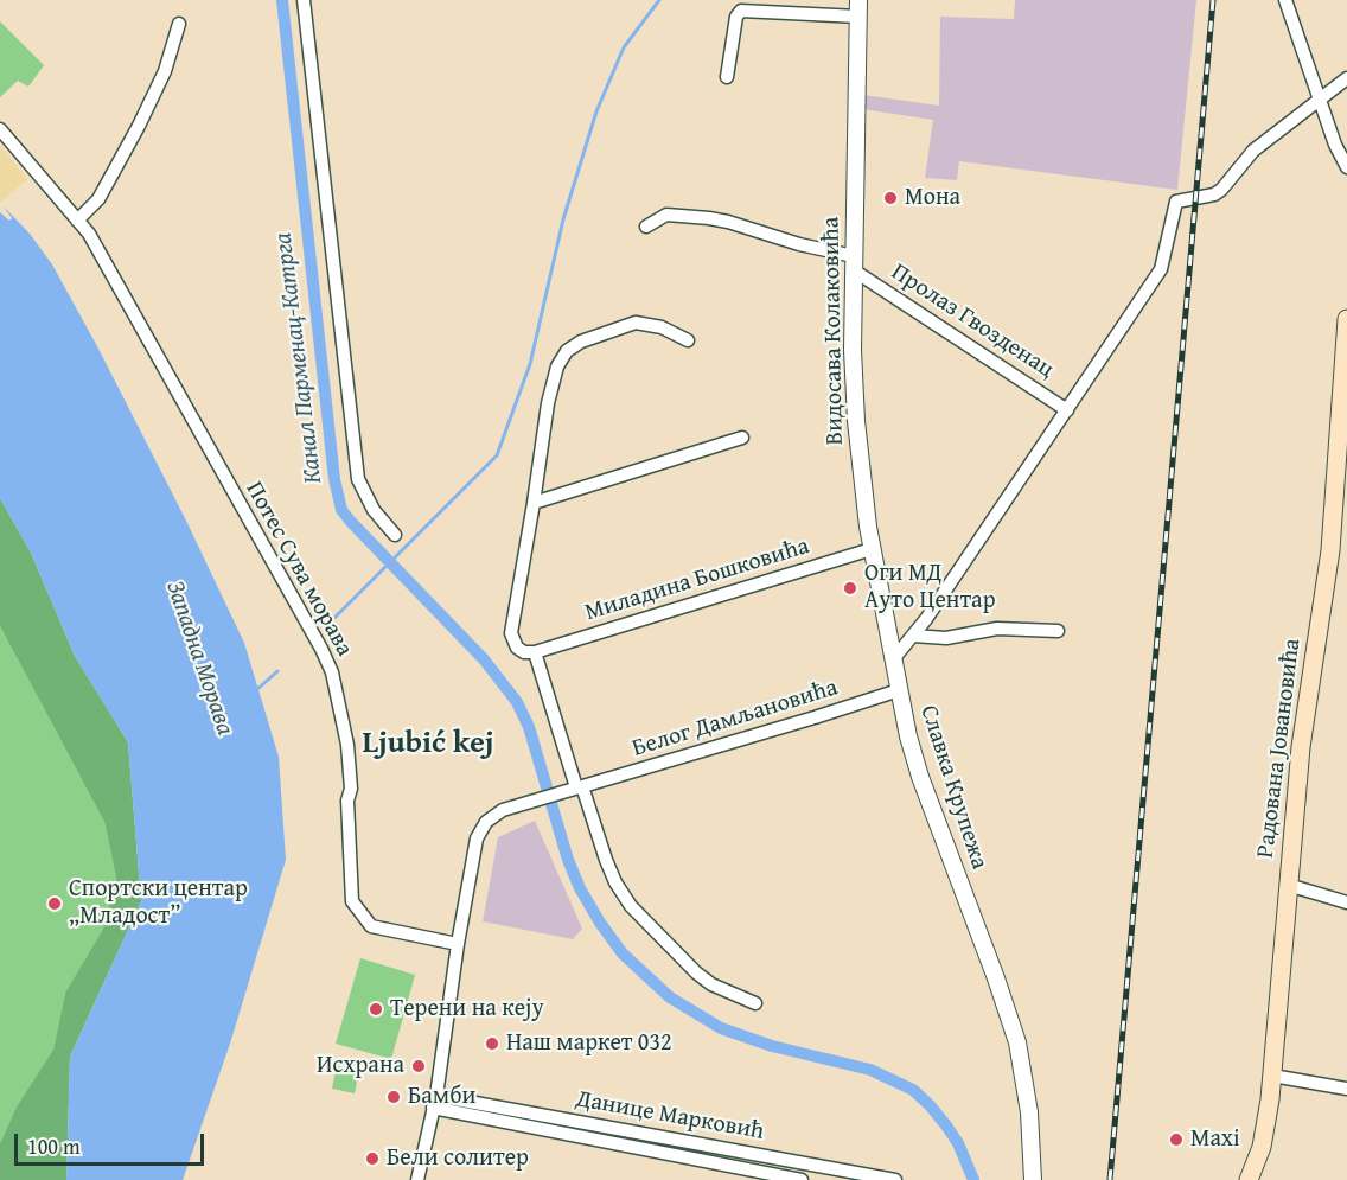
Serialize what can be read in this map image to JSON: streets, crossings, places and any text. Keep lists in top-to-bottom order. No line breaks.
{"streets":{"main road":["Радована Јовановића"],"street":["Пролаз Гвозденац","Видосава Колаковића","Потес Сува морава","Миладина Бошковића","Белог Дамљановића","Славка Крупежа","Данице Марковић"]},"crossings":[["Пролаз Гвозденац","Видосава Колаковића"],["Видосава Колаковића","Миладина Бошковића"],["Видосава Колаковића","Славка Крупежа"],["Потес Сува морава","Белог Дамљановића"],["Белог Дамљановића","Славка Крупежа"]],"districts":["Ljubić kej"],"water":["Канал Парменац-Катрга","Западна Морава"],"places":["Мона","Оги МД Ауто Центар","Спортски центар „Младост”","Терени на кеју","Наш маркет 032","Исхрана","Бамби","Maxi","Бели солитер"],"scale_bar":"100 m"}
